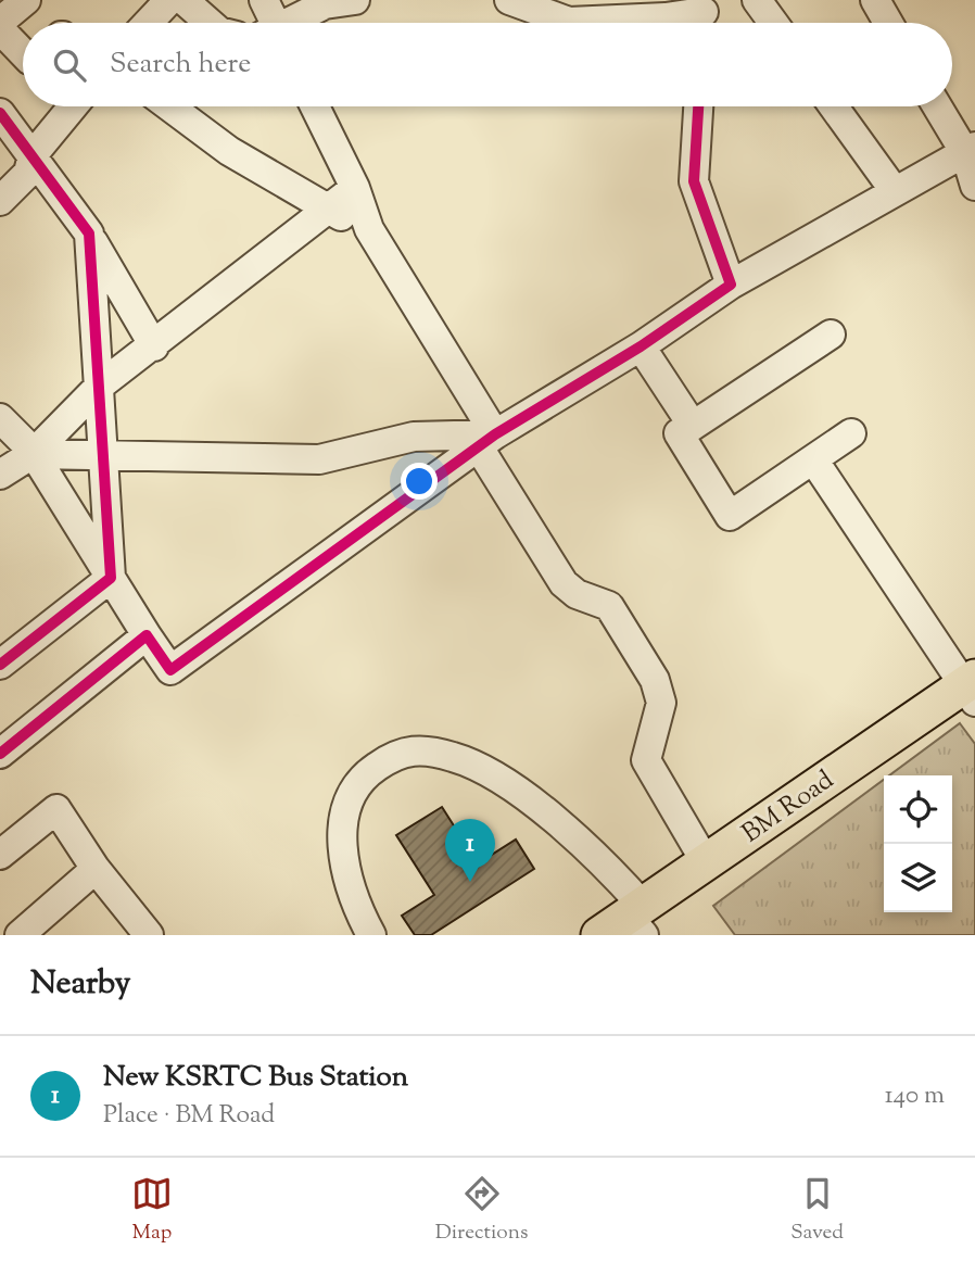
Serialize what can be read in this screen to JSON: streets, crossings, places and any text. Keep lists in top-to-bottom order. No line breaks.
{"streets":{"main road":["BM Road"]},"page":{"search":"Search here","pins":"1","heading":"Nearby","list":[{"mark":"1","name":"New KSRTC Bus Station","note":"Place · BM Road","value":"140 m"}],"nav":["Map","Directions","Saved"]}}
